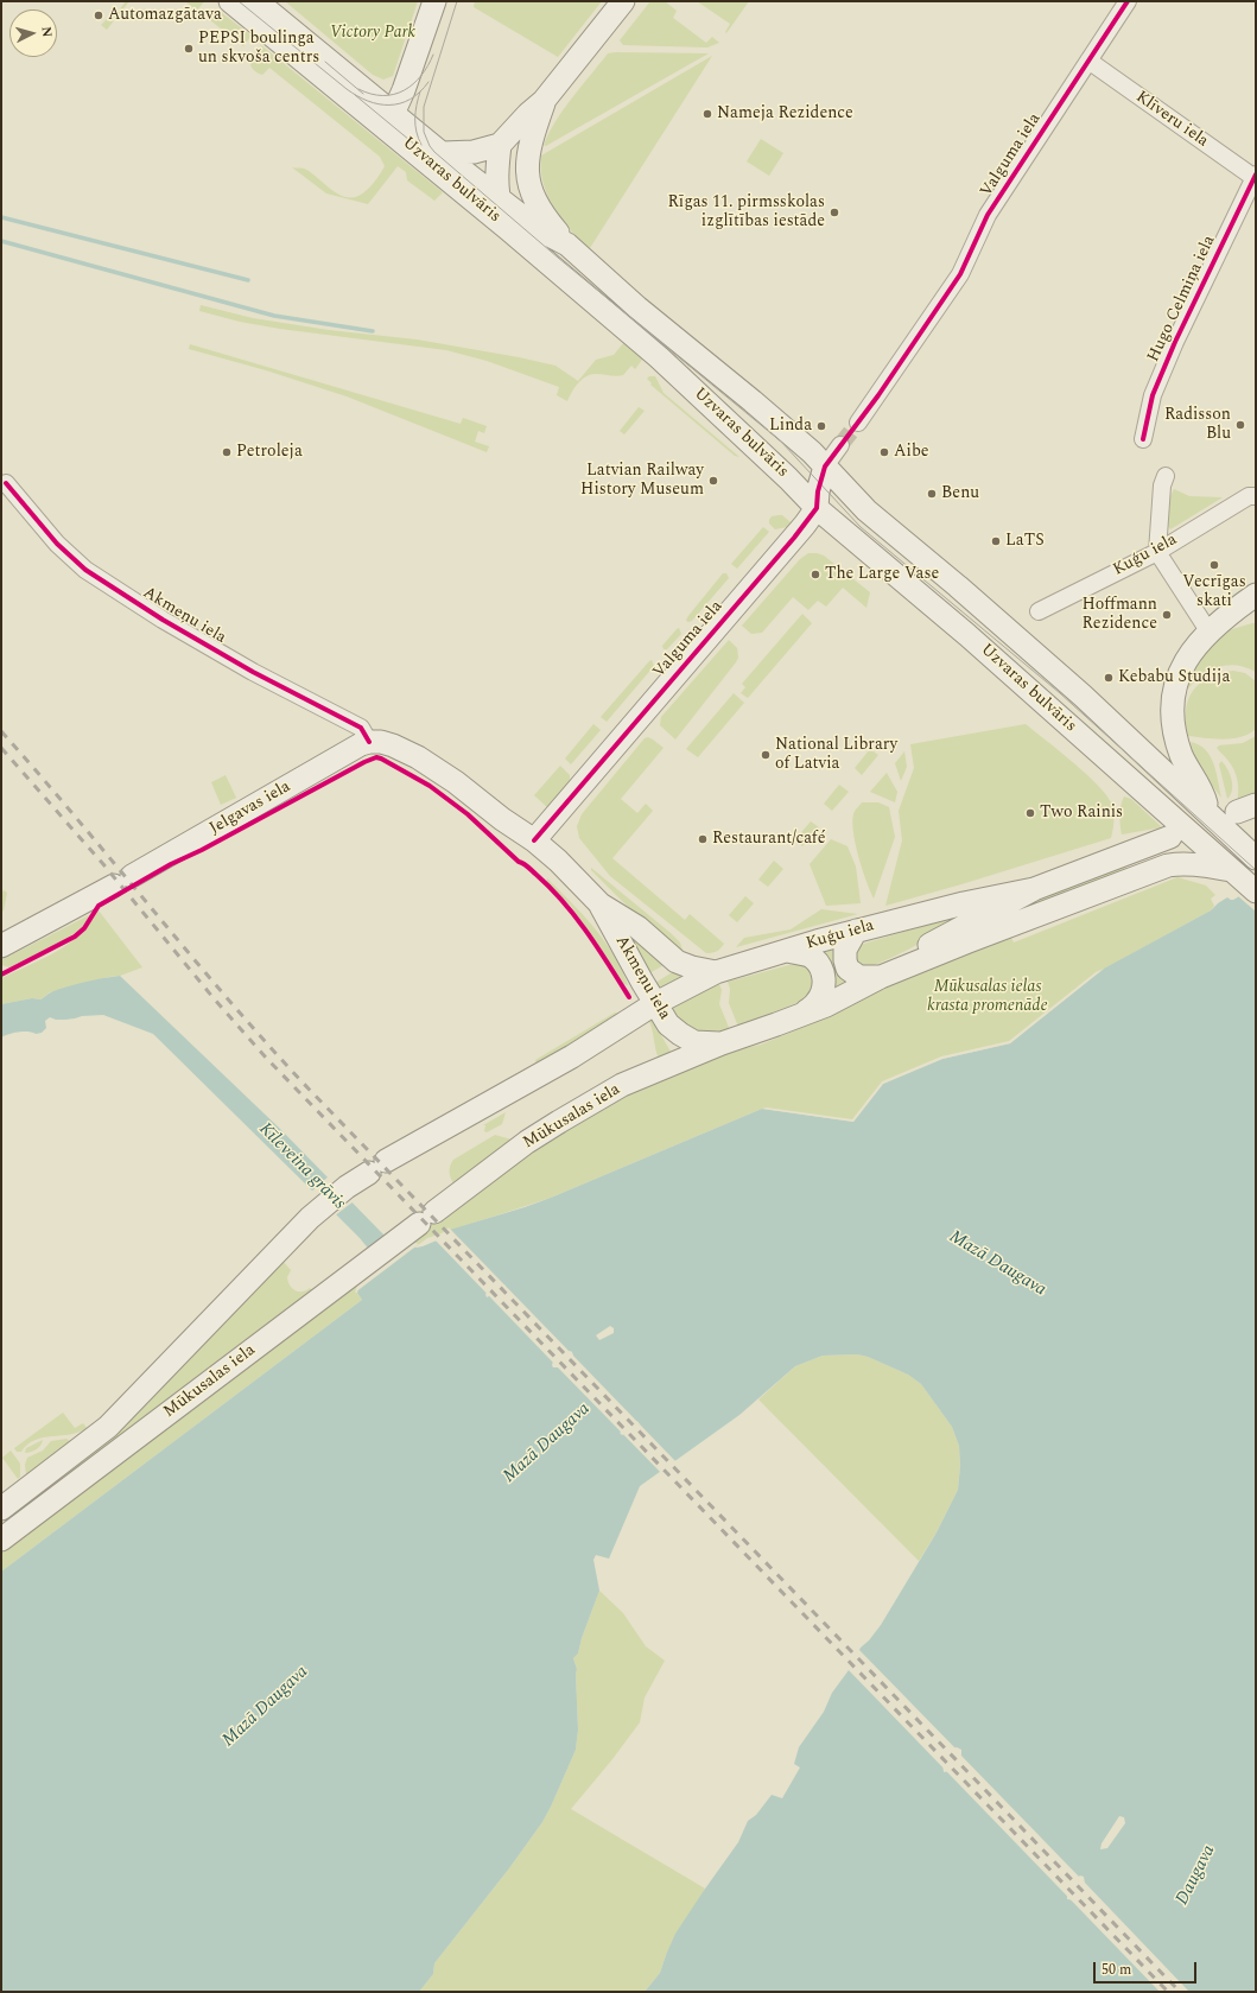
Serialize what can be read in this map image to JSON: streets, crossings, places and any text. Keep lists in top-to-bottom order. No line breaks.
{"streets":{"main road":["Valguma iela","Uzvaras bulvāris","Kuģu iela","Akmeņu iela","Jelgavas iela","Mūkusalas iela"],"street":["Klīveru iela","Hugo Celmiņa iela"]},"crossings":[["Klīveru iela","Valguma iela"],["Klīveru iela","Hugo Celmiņa iela"],["Valguma iela","Uzvaras bulvāris"],["Valguma iela","Akmeņu iela"],["Uzvaras bulvāris","Kuģu iela"],["Kuģu iela","Akmeņu iela"],["Kuģu iela","Mūkusalas iela"],["Akmeņu iela","Jelgavas iela"],["Akmeņu iela","Mūkusalas iela"]],"water":["Kīleveina grāvis","Mazā Daugava","Daugava"],"parks":["Victory Park","Mūkusalas ielas krasta promenāde"],"places":["Automazgātava","PEPSI boulinga un skvoša centrs","Nameja Rezidence","Rīgas 11. pirmsskolas izglītības iestāde","Radisson Blu","Linda","Petroleja","Aibe","Latvian Railway History Museum","Benu","LaTS","Vecrīgas skati","The Large Vase","Hoffmann Rezidence","Kebabu Studija","National Library of Latvia","Two Rainis","Restaurant/café"],"scale_bar":"50 m","north":"right"}
